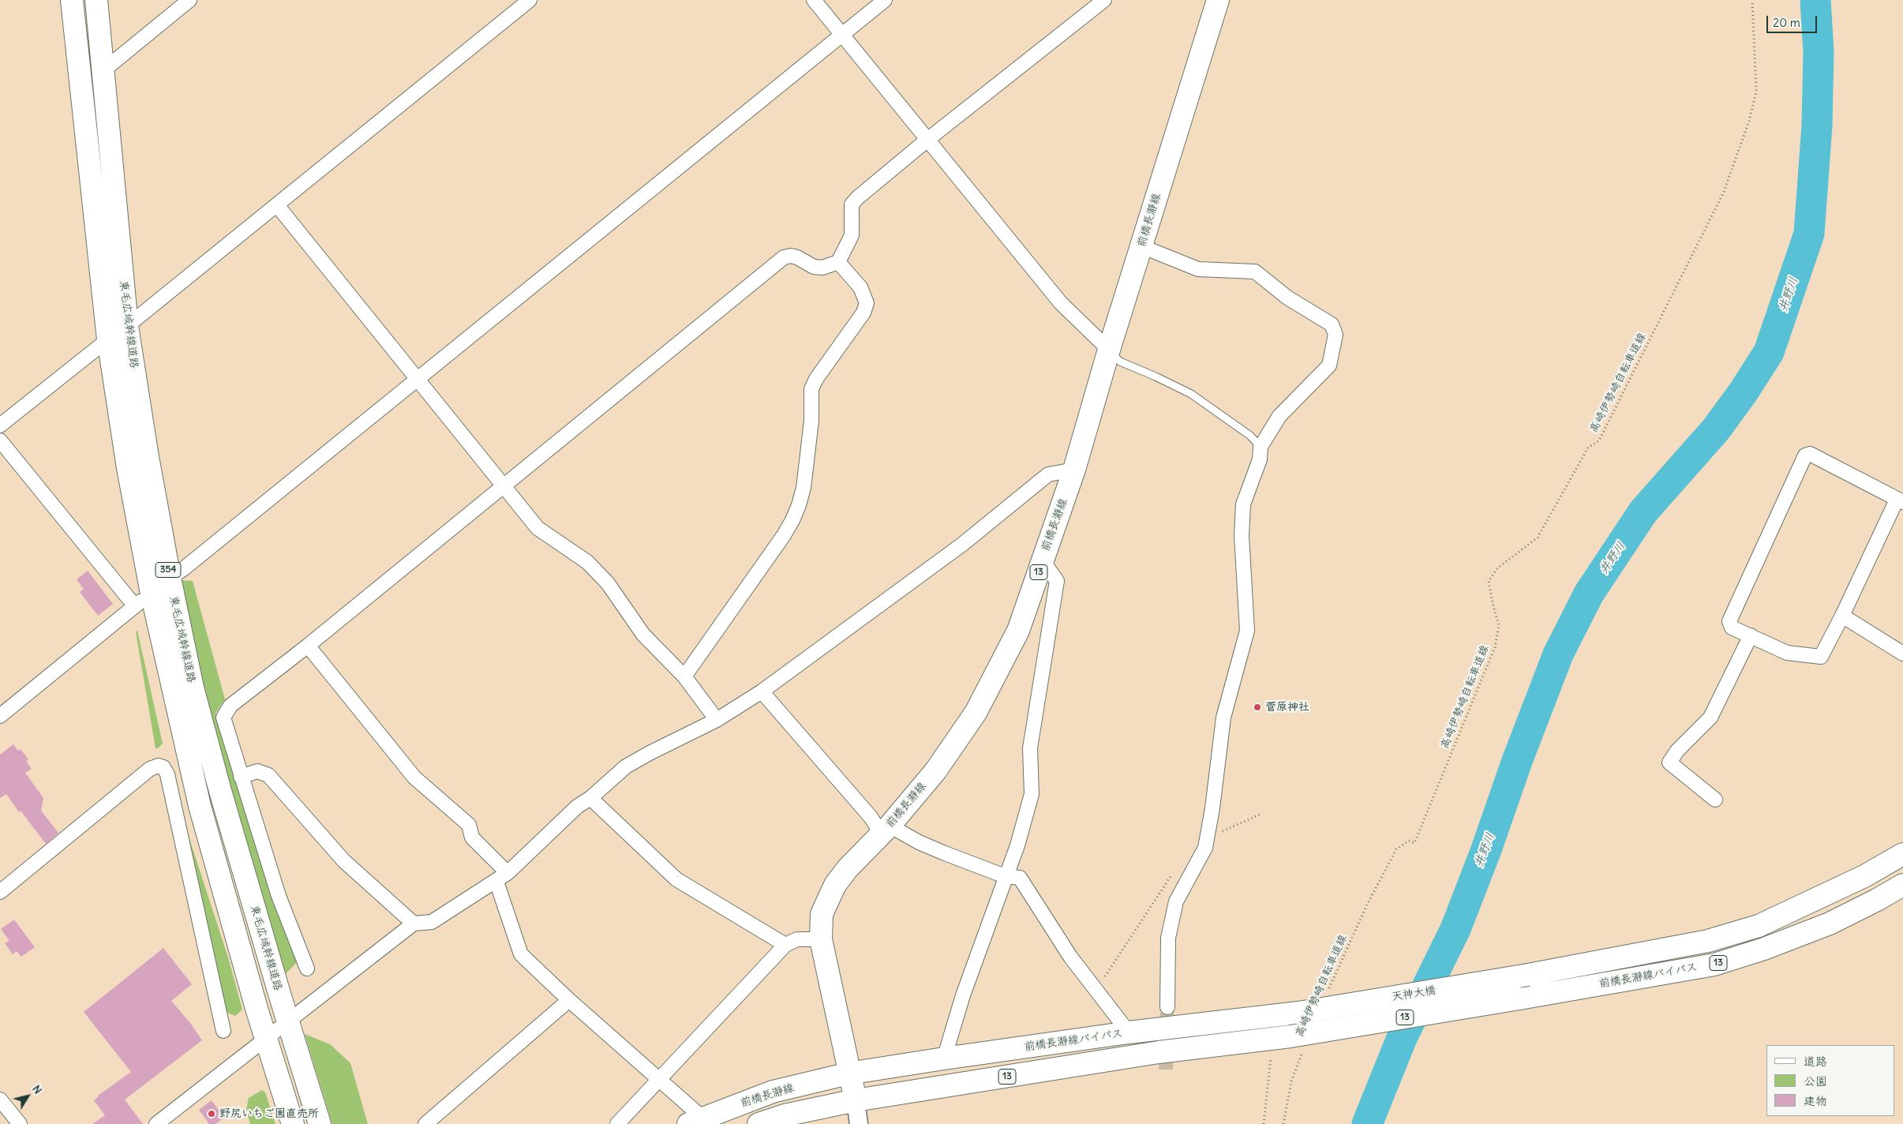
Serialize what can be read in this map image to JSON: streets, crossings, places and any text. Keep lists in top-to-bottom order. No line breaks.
{"streets":{"main road":["前橋長瀞線","東毛広域幹線道路","354","13","前橋長瀞線バイパス","天神大橋"],"path":["高崎伊勢崎自転車道線"]},"crossings":[["前橋長瀞線","13"],["前橋長瀞線","前橋長瀞線バイパス"],["高崎伊勢崎自転車道線","13"],["高崎伊勢崎自転車道線","天神大橋"],["13","天神大橋"],["前橋長瀞線バイパス","天神大橋"]],"water":["井野川"],"places":["菅原神社","野尻いちご園直売所"],"legend":["道路","公園","建物"],"scale_bar":"20 m","north":"top right"}
